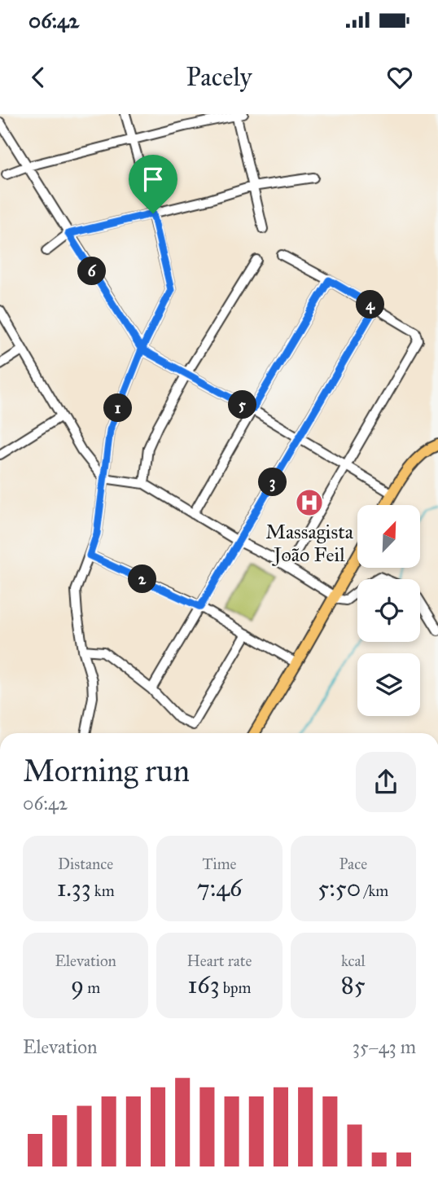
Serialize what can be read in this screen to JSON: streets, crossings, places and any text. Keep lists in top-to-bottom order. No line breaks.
{"places":{"hospital":["Massagista João Feil"]},"north":"top right","page":{"status":"06:42","header":"Pacely","pins":["6","4","5","1","3","2"],"heading":["Morning run","06:42"],"stats":[["Distance","1.33 km"],["Time","7:46"],["Pace","5:50 /km"],["Elevation","9 m"],["Heart rate","163 bpm"],["kcal","85"]],"chart":["Elevation","35–43 m"]}}
